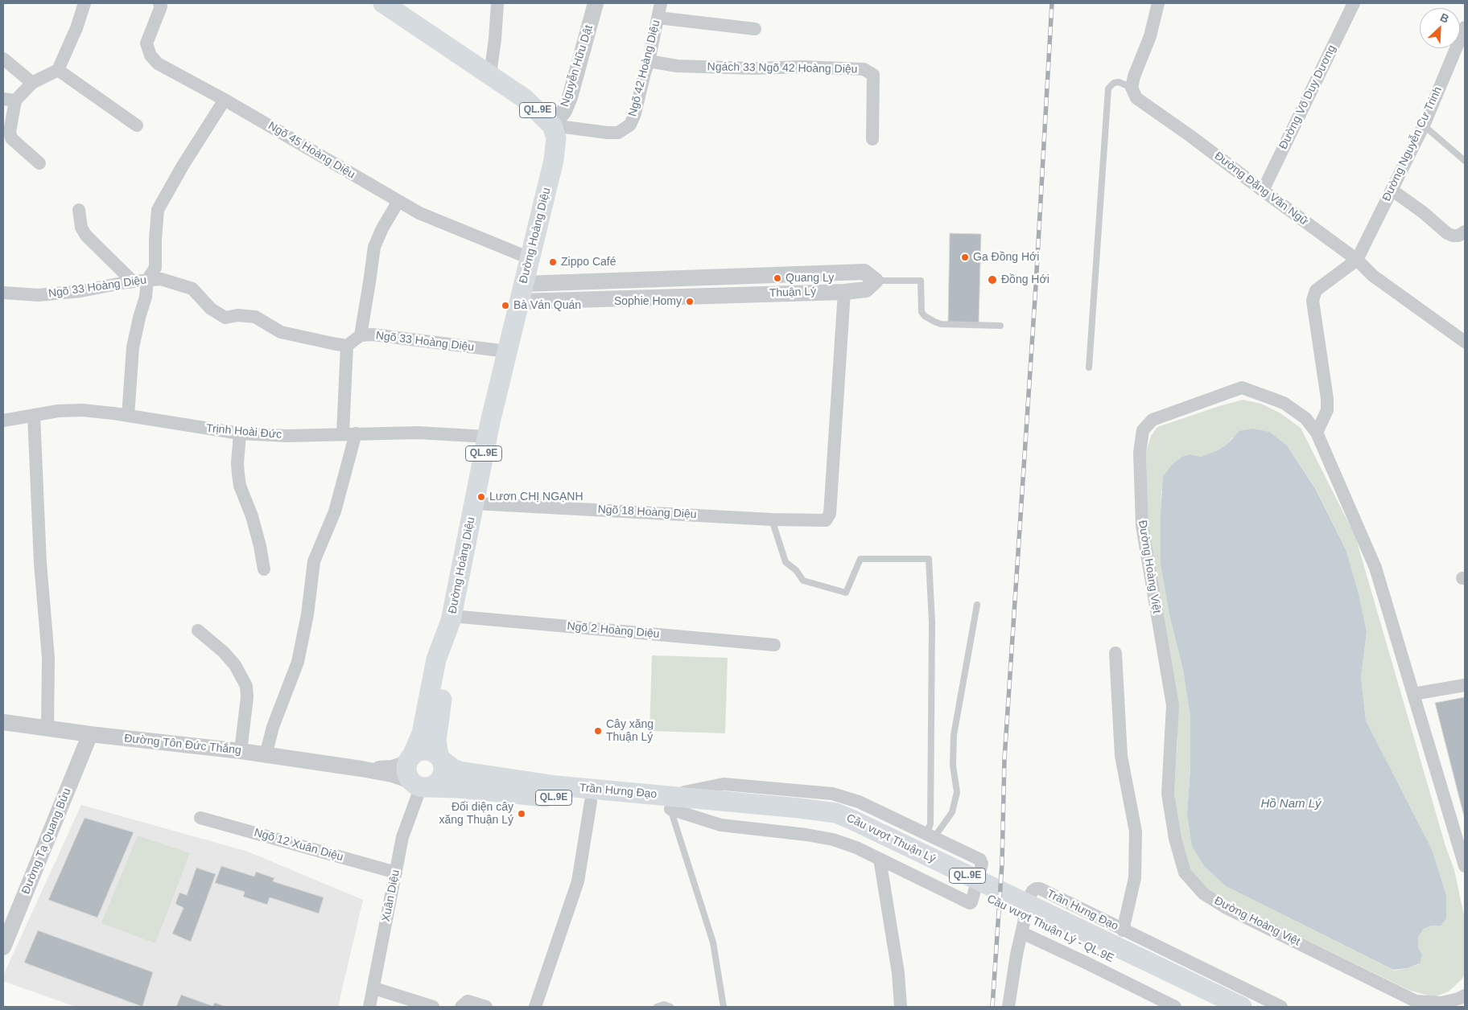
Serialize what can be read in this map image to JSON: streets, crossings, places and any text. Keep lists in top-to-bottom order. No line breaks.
{"streets":{"main road":["QL.9E","Đường Hoàng Diệu","Trần Hưng Đạo","Cầu vượt Thuận Lý","Cầu vượt Thuận Lý - QL.9E"],"street":["Nguyễn Hữu Dật","Ngõ 42 Hoàng Diệu","Ngách 33 Ngõ 42 Hoàng Diệu","Đường Võ Duy Dương","Đường Nguyễn Cư Trinh","Ngõ 45 Hoàng Diệu","Đường Đặng Văn Ngữ","Ngõ 33 Hoàng Diệu","Thuận Lý","Trịnh Hoài Đức","Ngõ 18 Hoàng Diệu","Đường Hoàng Việt","Ngõ 2 Hoàng Diệu","Đường Tôn Đức Thắng","Đường Tạ Quang Bửu","Ngõ 12 Xuân Diệu","Xuân Diệu"]},"crossings":[["Nguyễn Hữu Dật","Ngõ 42 Hoàng Diệu"],["Nguyễn Hữu Dật","QL.9E"],["Nguyễn Hữu Dật","Đường Hoàng Diệu"],["Ngõ 42 Hoàng Diệu","Ngách 33 Ngõ 42 Hoàng Diệu"],["Ngõ 42 Hoàng Diệu","QL.9E"],["Ngõ 42 Hoàng Diệu","Đường Hoàng Diệu"],["Đường Võ Duy Dương","Đường Đặng Văn Ngữ"],["QL.9E","Đường Hoàng Diệu"],["QL.9E","Trần Hưng Đạo"],["QL.9E","Cầu vượt Thuận Lý"],["QL.9E","Xuân Diệu"],["QL.9E","Cầu vượt Thuận Lý - QL.9E"],["Đường Nguyễn Cư Trinh","Đường Đặng Văn Ngữ"],["Ngõ 45 Hoàng Diệu","Đường Hoàng Diệu"],["Đường Hoàng Diệu","Ngõ 33 Hoàng Diệu"],["Đường Hoàng Diệu","Thuận Lý"],["Đường Hoàng Diệu","Trịnh Hoài Đức"],["Đường Hoàng Diệu","Ngõ 18 Hoàng Diệu"],["Đường Hoàng Diệu","Ngõ 2 Hoàng Diệu"],["Đường Hoàng Diệu","Trần Hưng Đạo"],["Đường Hoàng Diệu","Xuân Diệu"],["Thuận Lý","Ngõ 18 Hoàng Diệu"],["Đường Tôn Đức Thắng","Đường Tạ Quang Bửu"],["Trần Hưng Đạo","Cầu vượt Thuận Lý"],["Trần Hưng Đạo","Xuân Diệu"],["Trần Hưng Đạo","Cầu vượt Thuận Lý - QL.9E"],["Cầu vượt Thuận Lý","Cầu vượt Thuận Lý - QL.9E"],["Ngõ 12 Xuân Diệu","Xuân Diệu"]],"water":["Hồ Nam Lý"],"places":["Ga Đồng Hới","Zippo Café","Quang Ly","Đồng Hới","Sophie Homy","Bà Ván Quán","Lươn CHỊ NGẠNH","Cây xăng Thuận Lý","Đối diện cây xăng Thuận Lý"],"north":"top right"}
